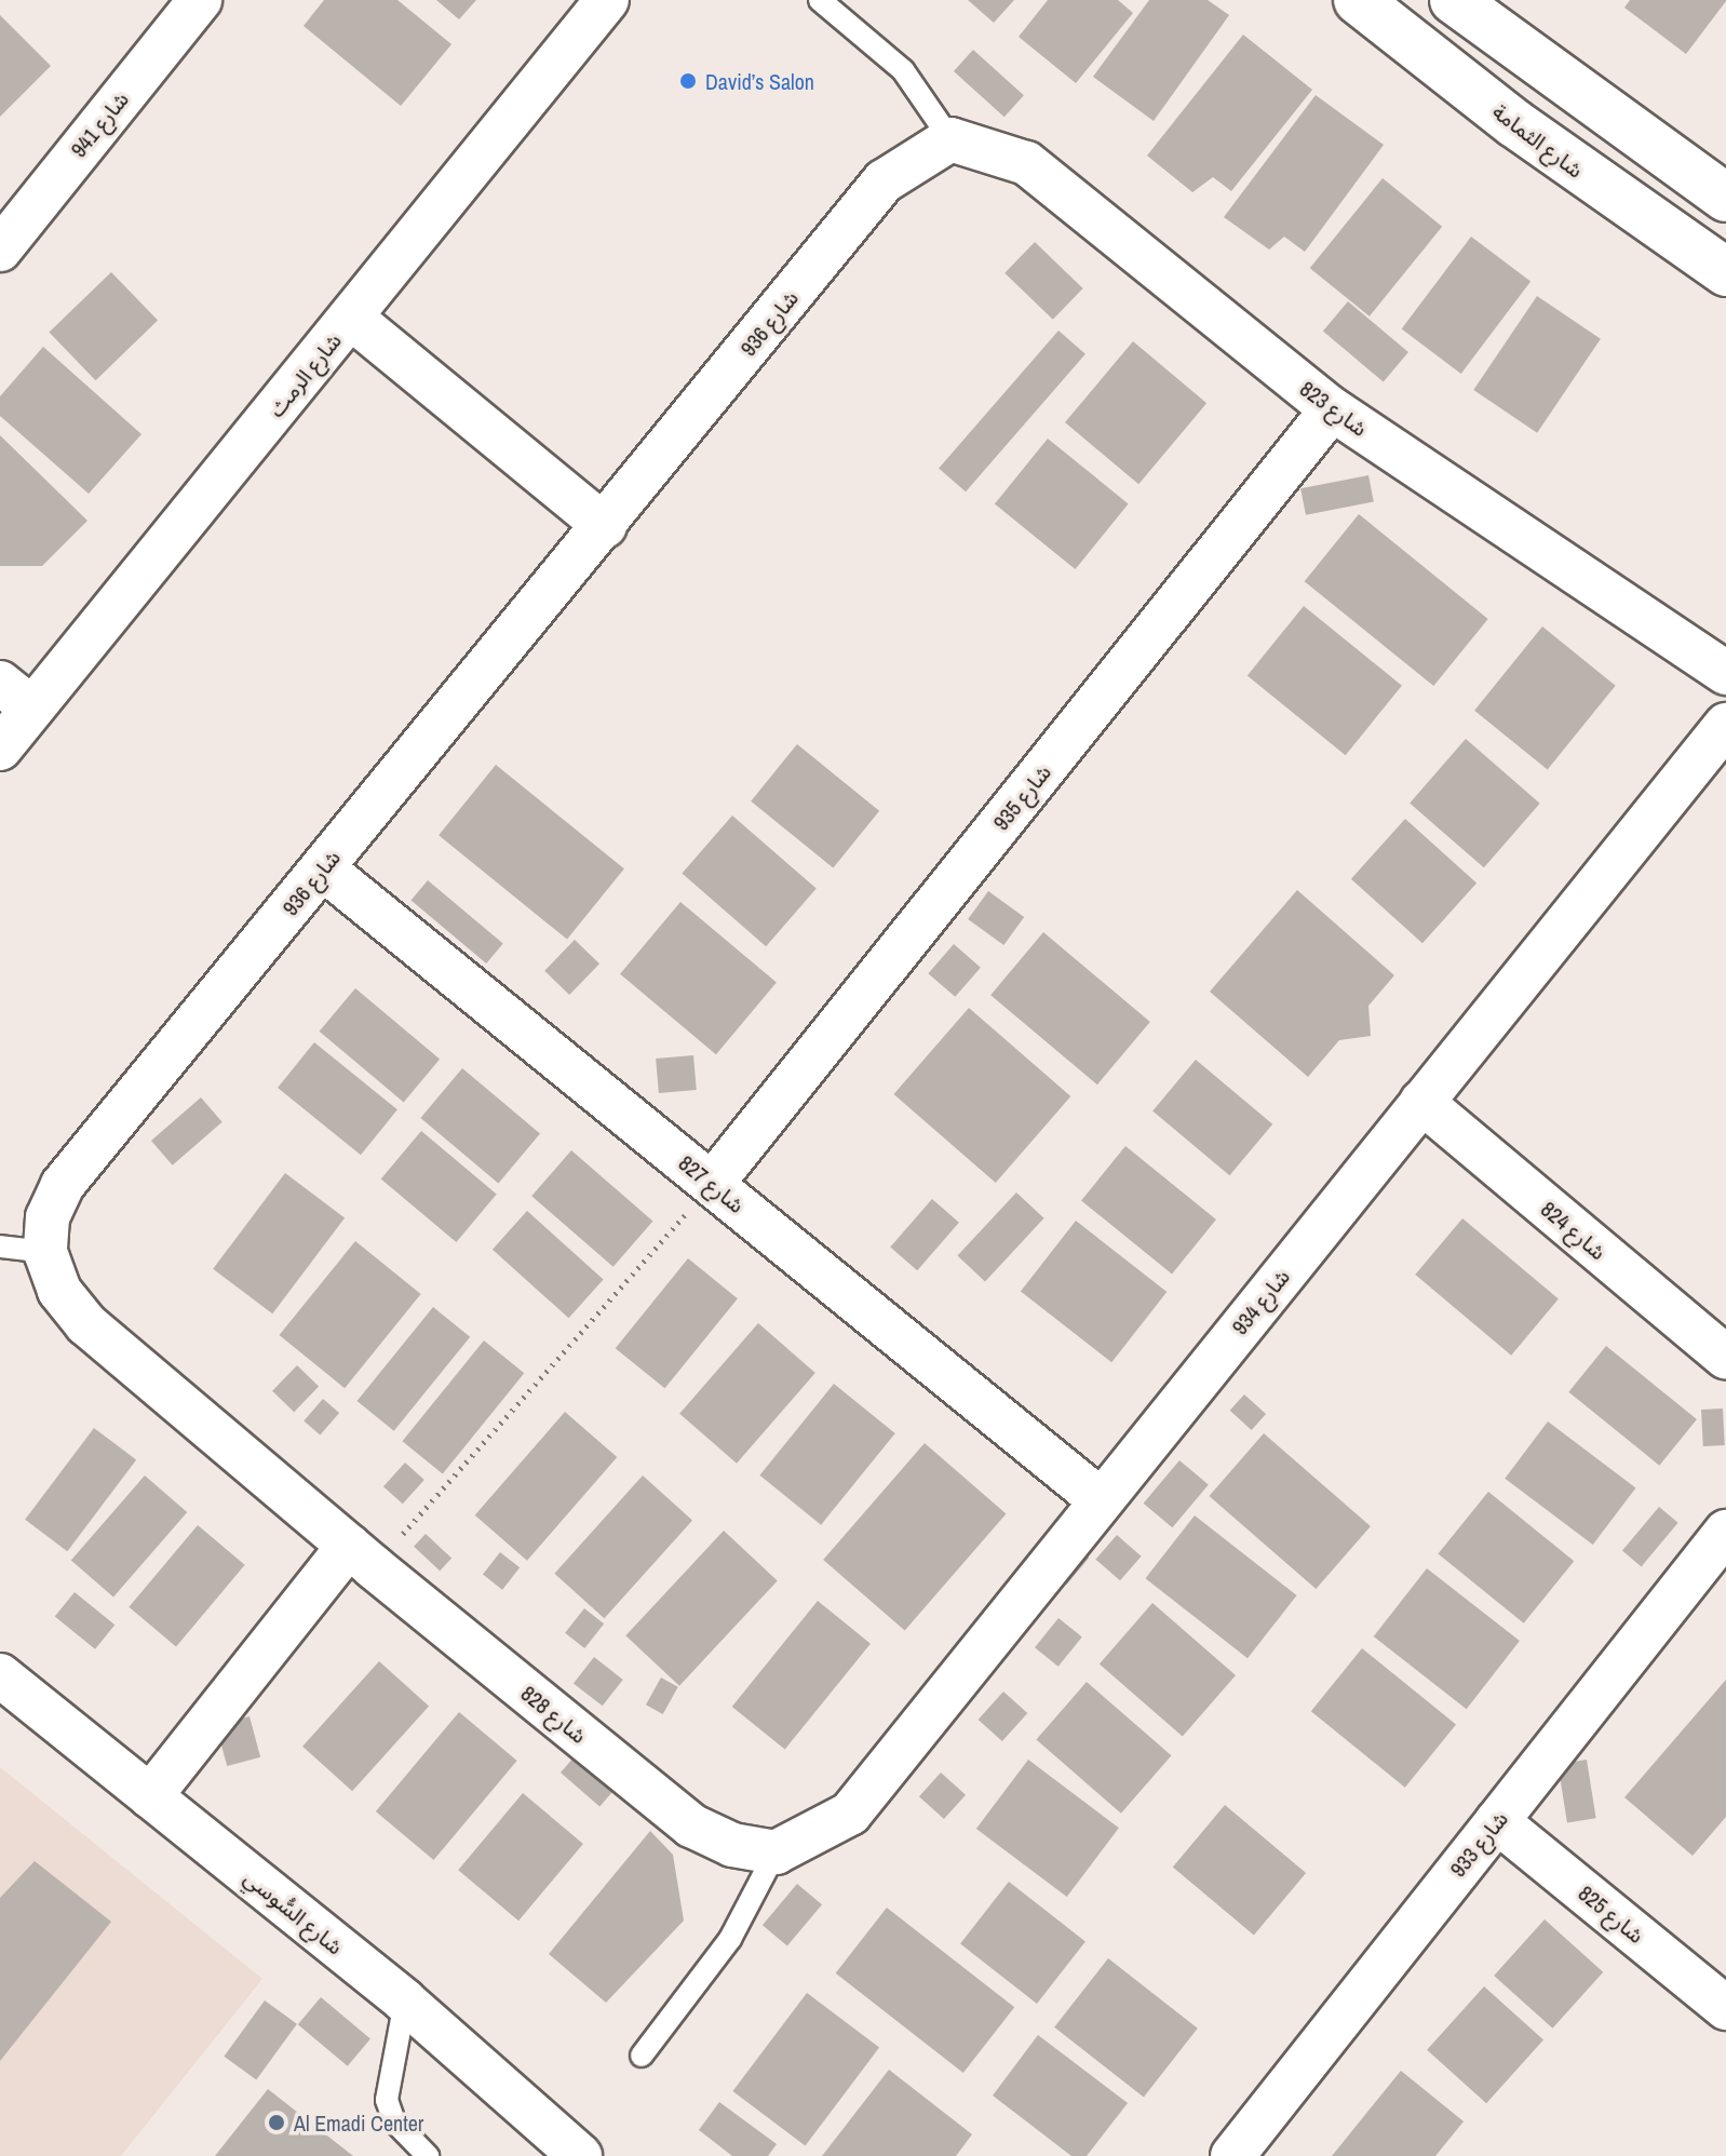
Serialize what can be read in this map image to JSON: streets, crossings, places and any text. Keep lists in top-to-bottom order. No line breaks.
{"streets":{"street":["شارع 941","شارع الثمامة","شارع 936","شارع الرمث","شارع 823","شارع 935","شارع 827","شارع 824","شارع 934","شارع 828","شارع 933","شارع السُّوسي","شارع 825"]},"crossings":[["شارع 936","شارع 823"],["شارع 936","شارع 827"],["شارع 936","شارع 828"],["شارع 823","شارع 935"],["شارع 935","شارع 827"],["شارع 827","شارع 934"],["شارع 824","شارع 934"],["شارع 934","شارع 828"],["شارع 933","شارع 825"]],"places":["David’s Salon","Al Emadi Center"]}
